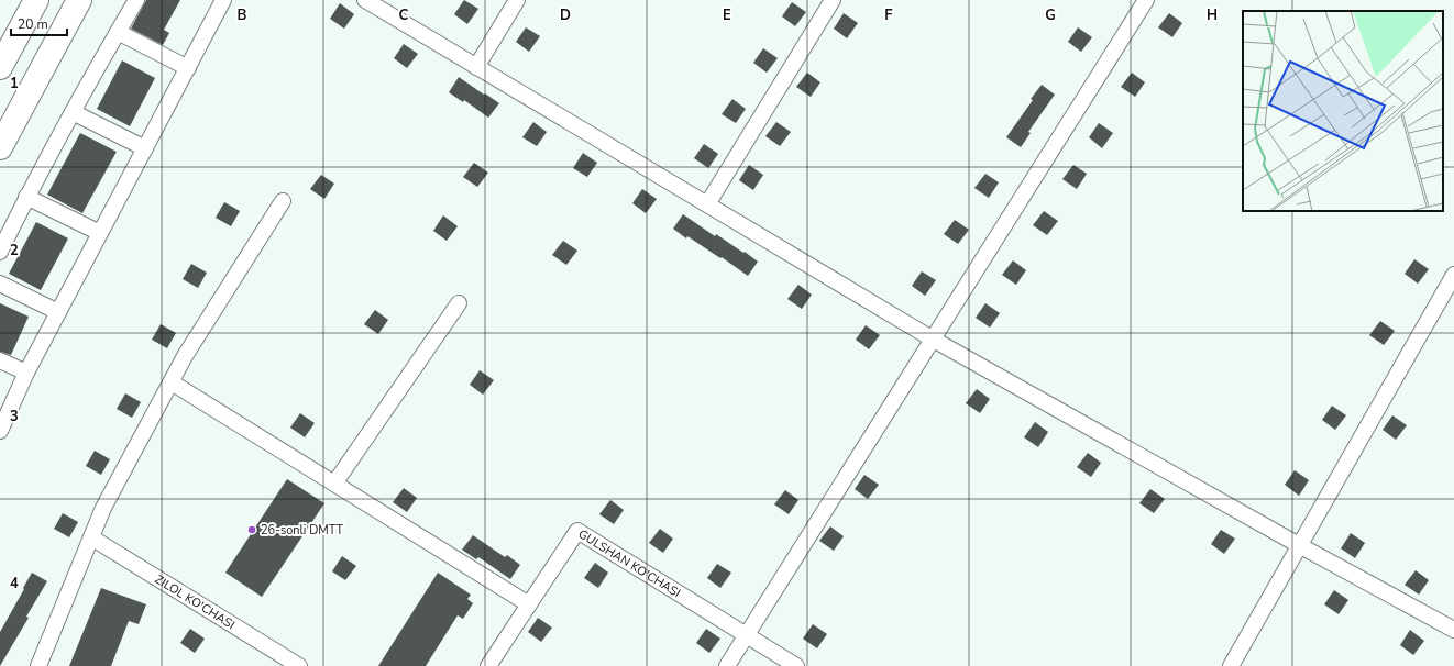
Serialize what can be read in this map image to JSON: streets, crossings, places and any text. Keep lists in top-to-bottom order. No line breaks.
{"streets":{"street":["GULSHAN KO'CHASI","ZILOL KO'CHASI"]},"places":["26-sonli DMTT"],"scale_bar":"20 m","grid":{"columns":["B","C","D","E","F","G","H"],"rows":["1","2","3","4"]}}
